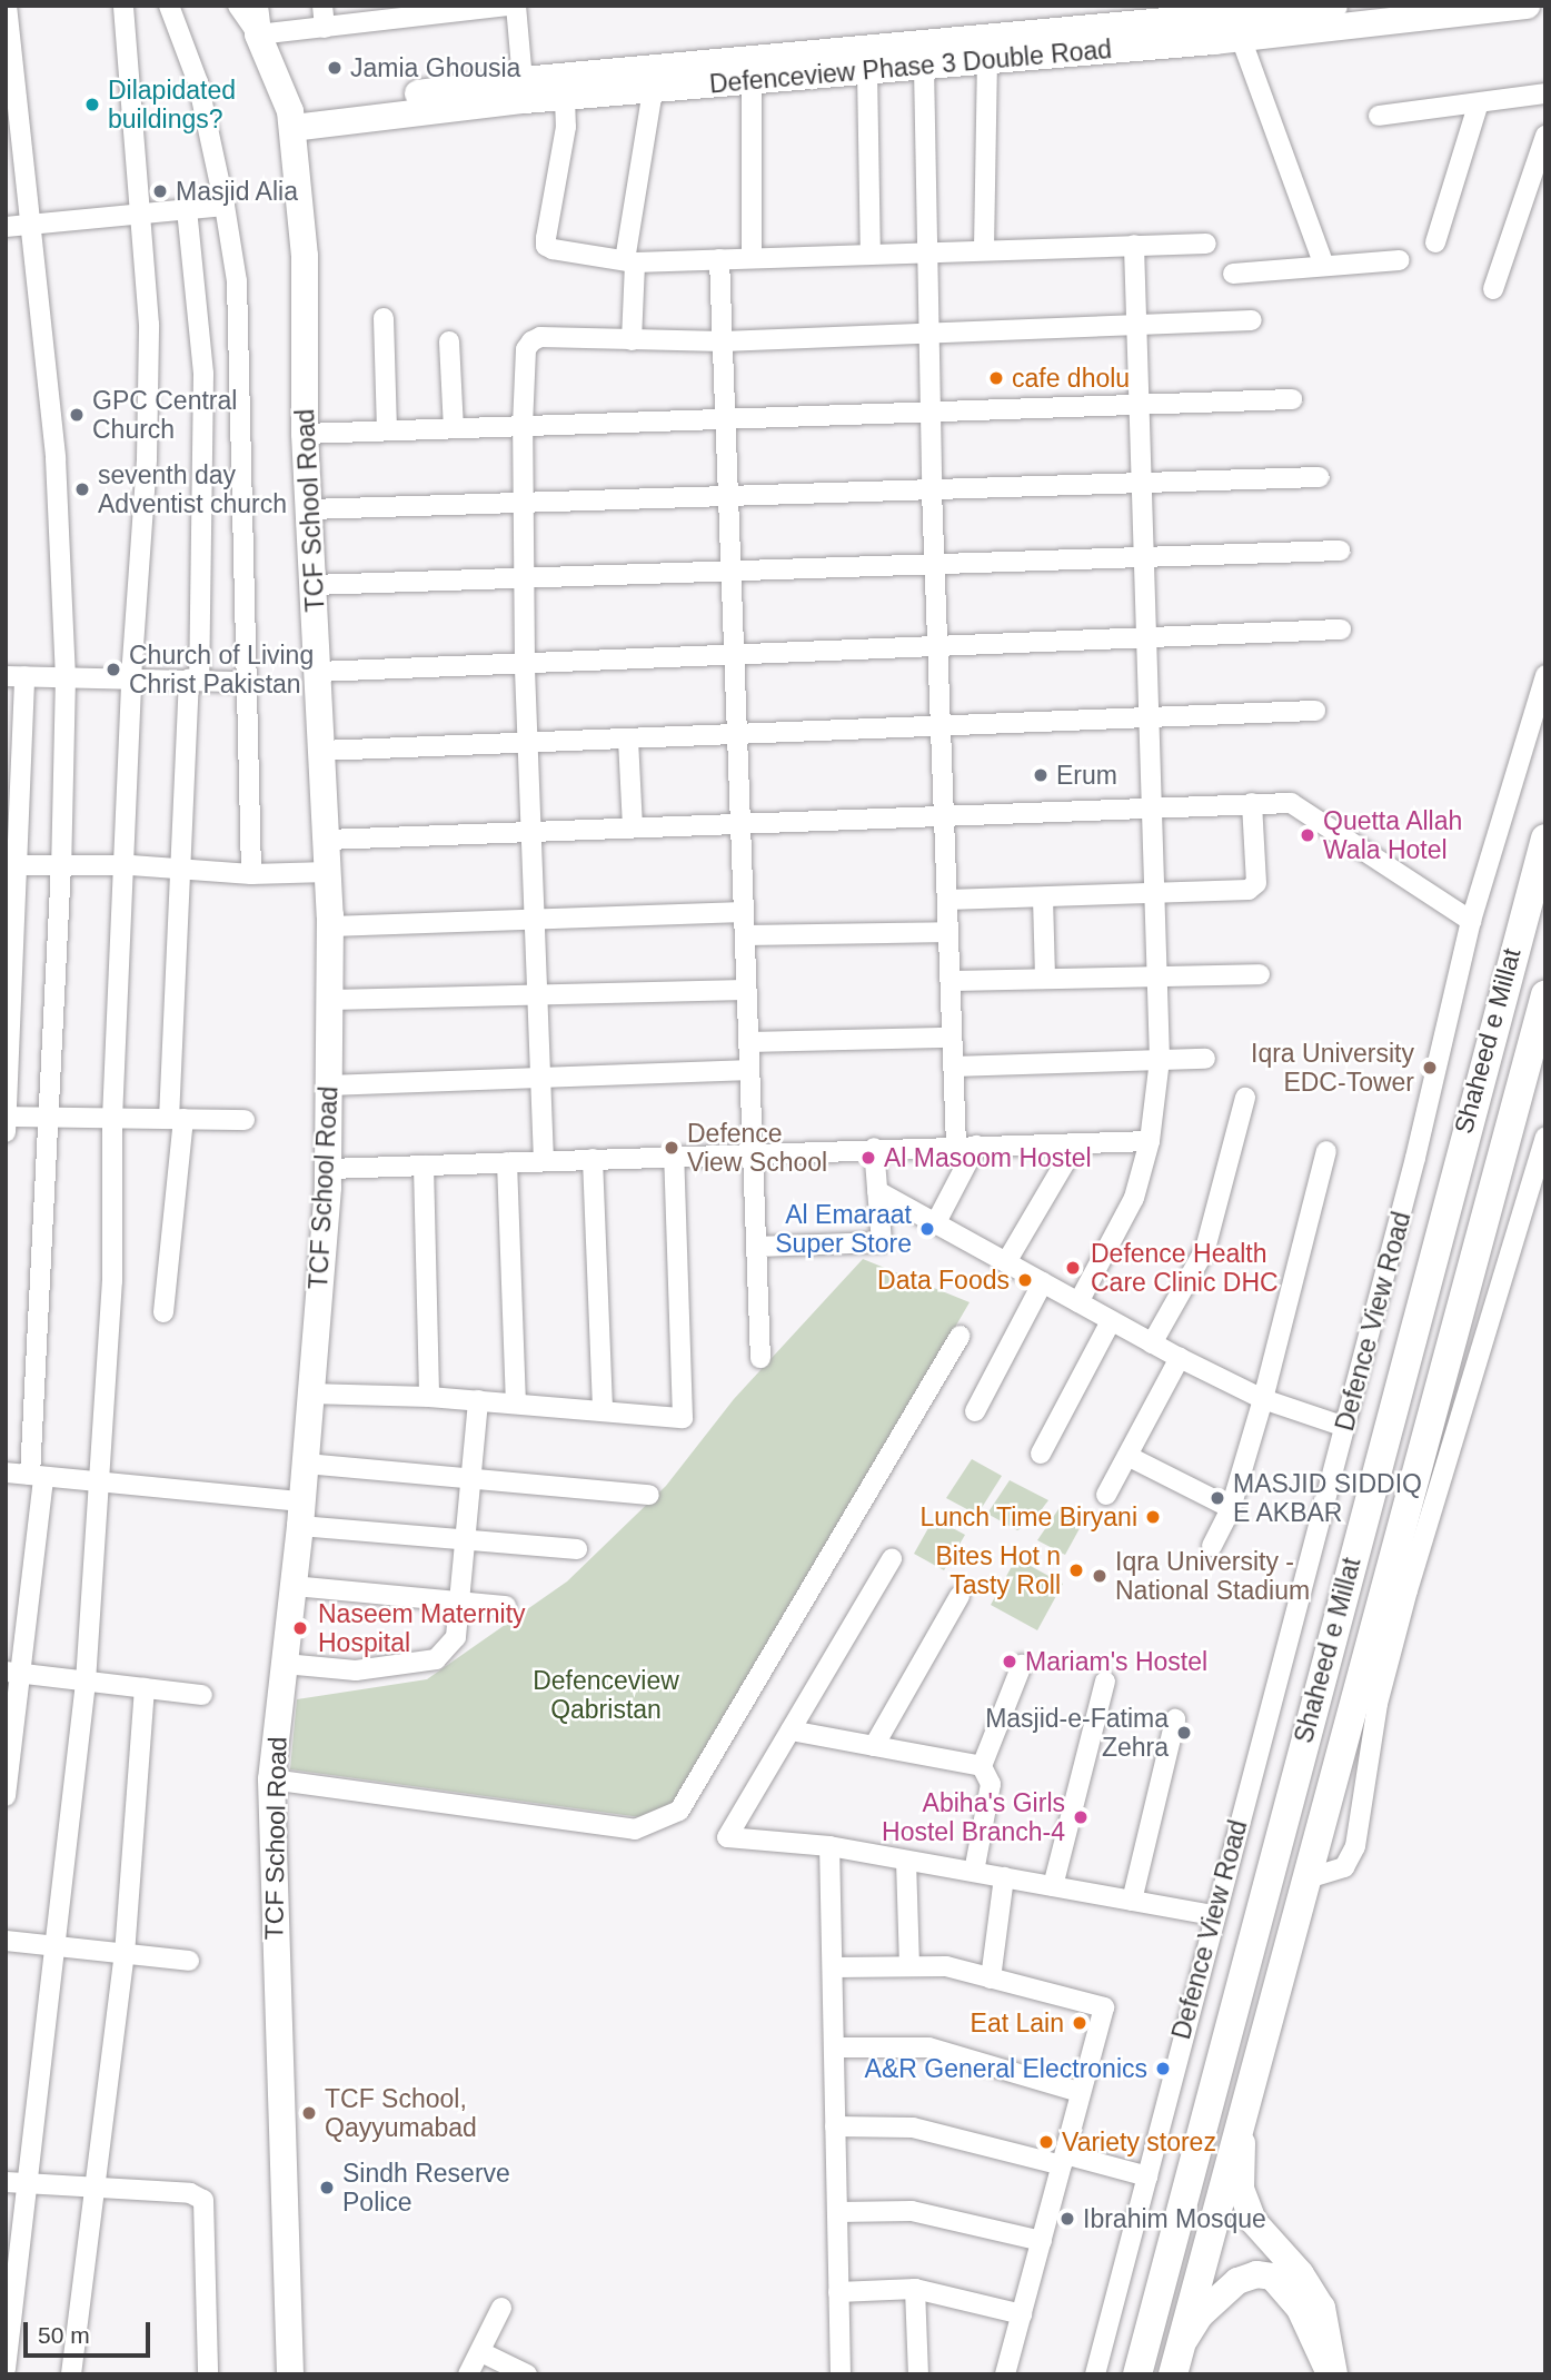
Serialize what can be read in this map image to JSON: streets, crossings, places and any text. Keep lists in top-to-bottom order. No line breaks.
{"streets":{"main road":["Shaheed e Millat"],"street":["Defenceview Phase 3 Double Road","TCF School Road","Defence View Road"]},"crossings":[["Defenceview Phase 3 Double Road","TCF School Road"]],"parks":["Defenceview Qabristan"],"places":["Jamia Ghousia","Dilapidated buildings?","Masjid Alia","cafe dholu","GPC Central Church","seventh day Adventist church","Church of Living Christ Pakistan","Erum","Quetta Allah Wala Hotel","Iqra University EDC-Tower","Defence View School","Al Masoom Hostel","Al Emaraat Super Store","Defence Health Care Clinic DHC","Data Foods","MASJID SIDDIQ E AKBAR","Lunch Time Biryani","Bites Hot n Tasty Roll","Iqra University - National Stadium","Naseem Maternity Hospital","Mariam's Hostel","Masjid-e-Fatima Zehra","Abiha's Girls Hostel Branch-4","Eat Lain","A&R General Electronics","TCF School, Qayyumabad","Variety storez","Sindh Reserve Police","Ibrahim Mosque"],"scale_bar":"50 m"}
